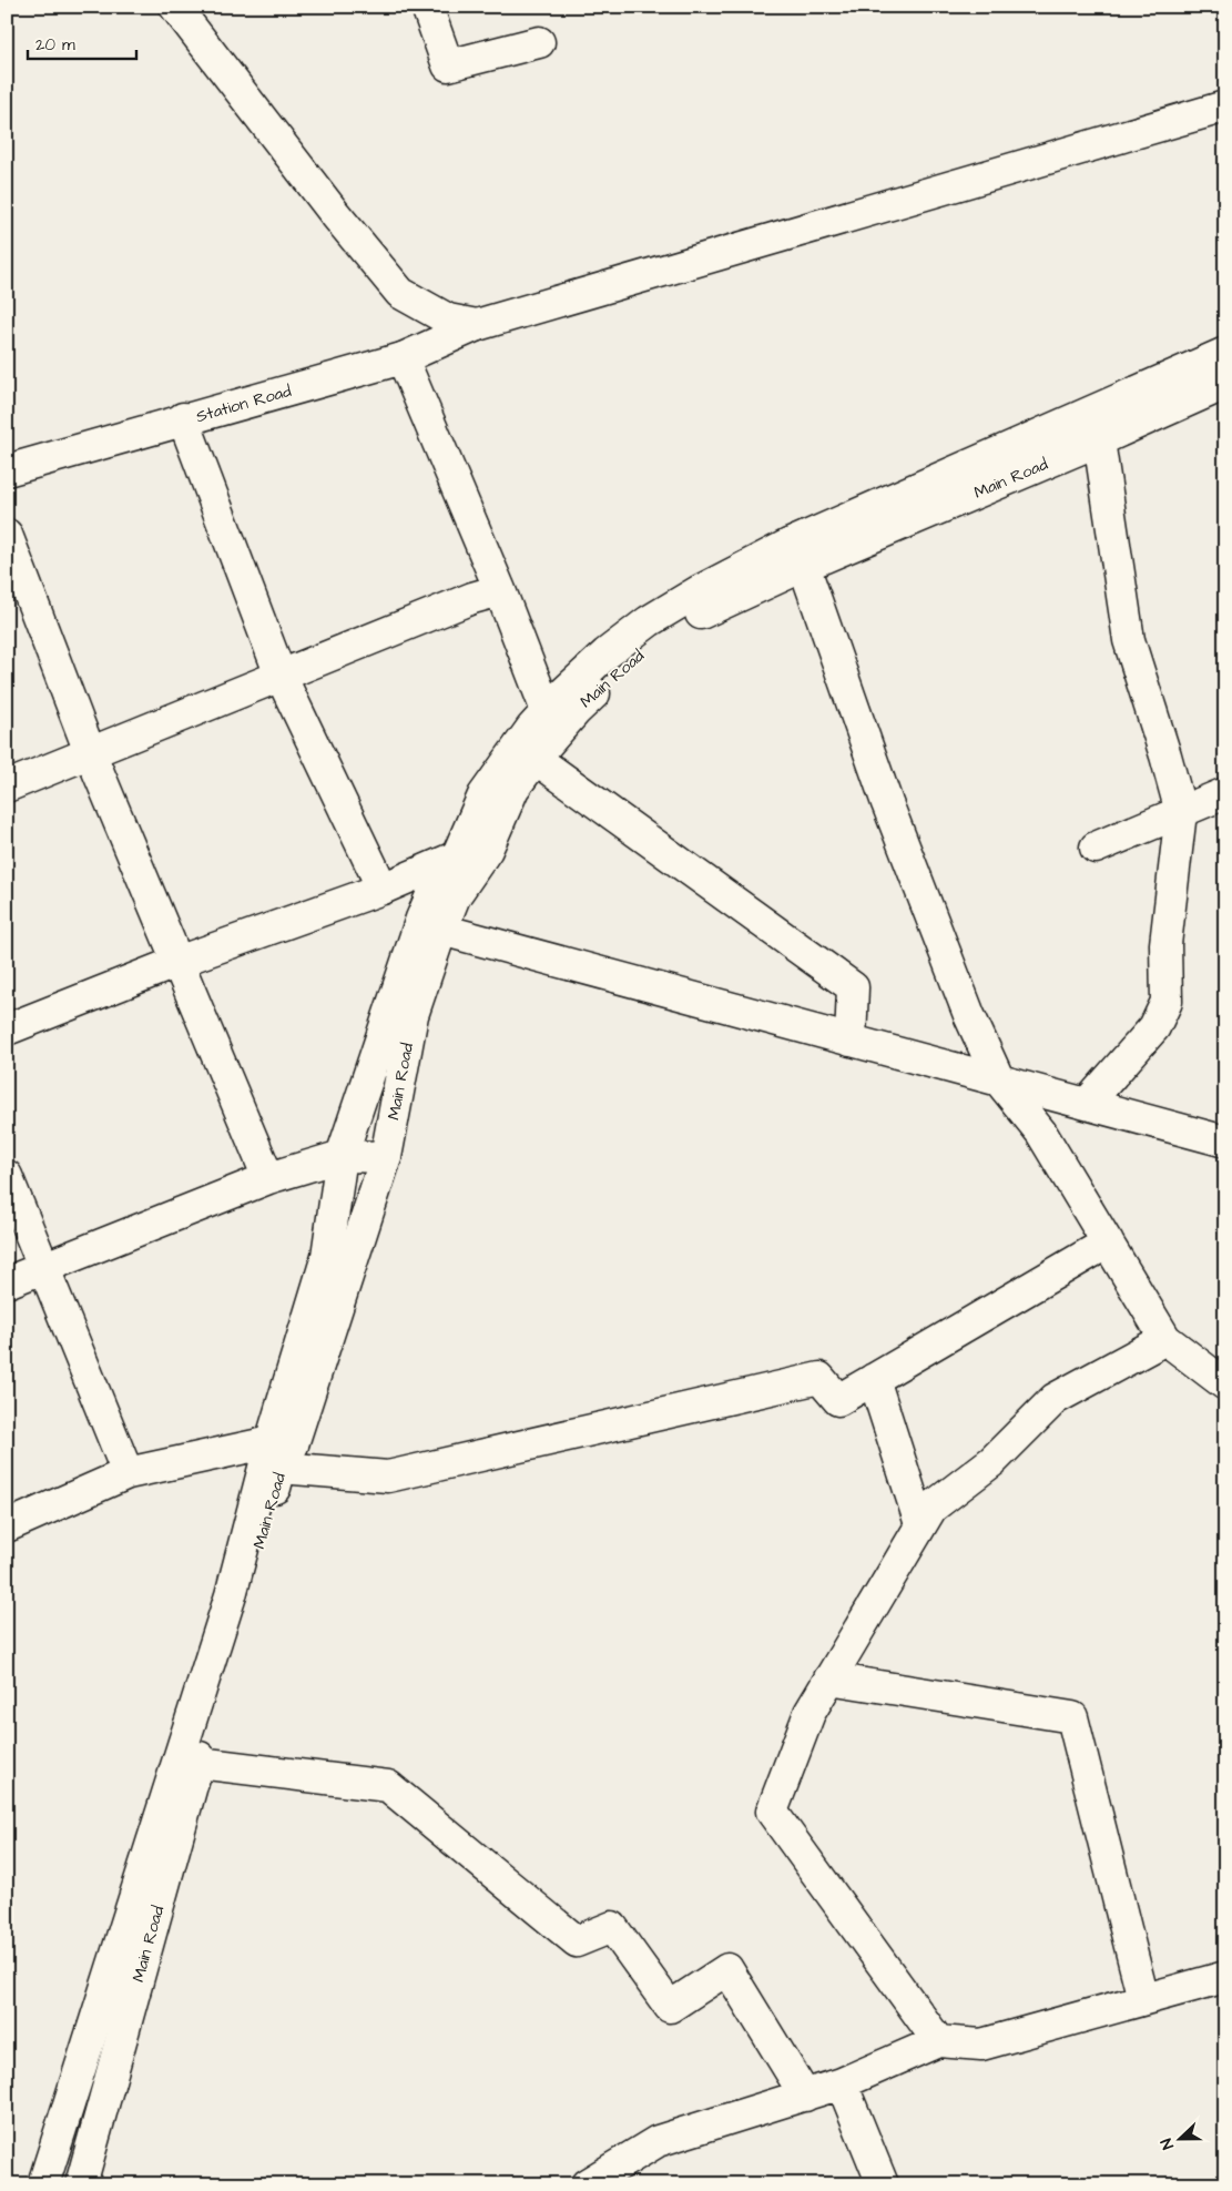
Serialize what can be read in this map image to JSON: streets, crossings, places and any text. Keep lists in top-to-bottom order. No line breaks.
{"streets":{"street":["Station Road","Main Road"]},"scale_bar":"20 m","north":"left"}
